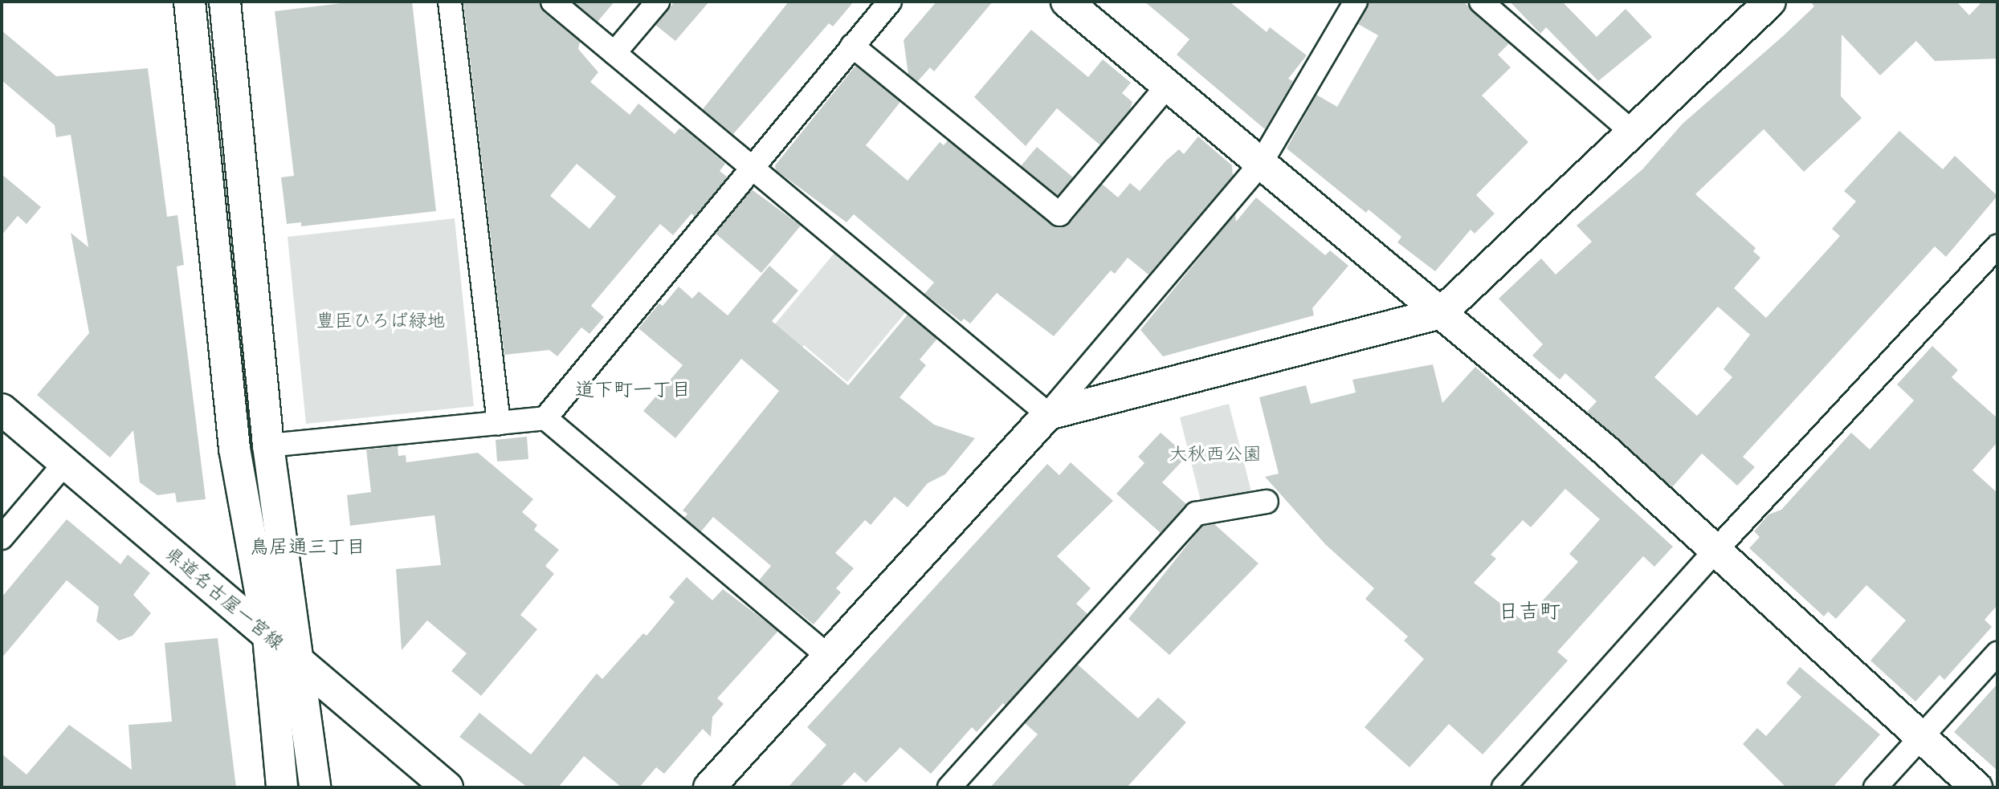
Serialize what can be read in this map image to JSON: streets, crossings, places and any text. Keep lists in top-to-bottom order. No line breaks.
{"streets":{"street":["県道名古屋一宮線"]},"districts":["道下町一丁目","鳥居通三丁目","日吉町"],"parks":["豊臣ひろば緑地","大秋西公園"]}
